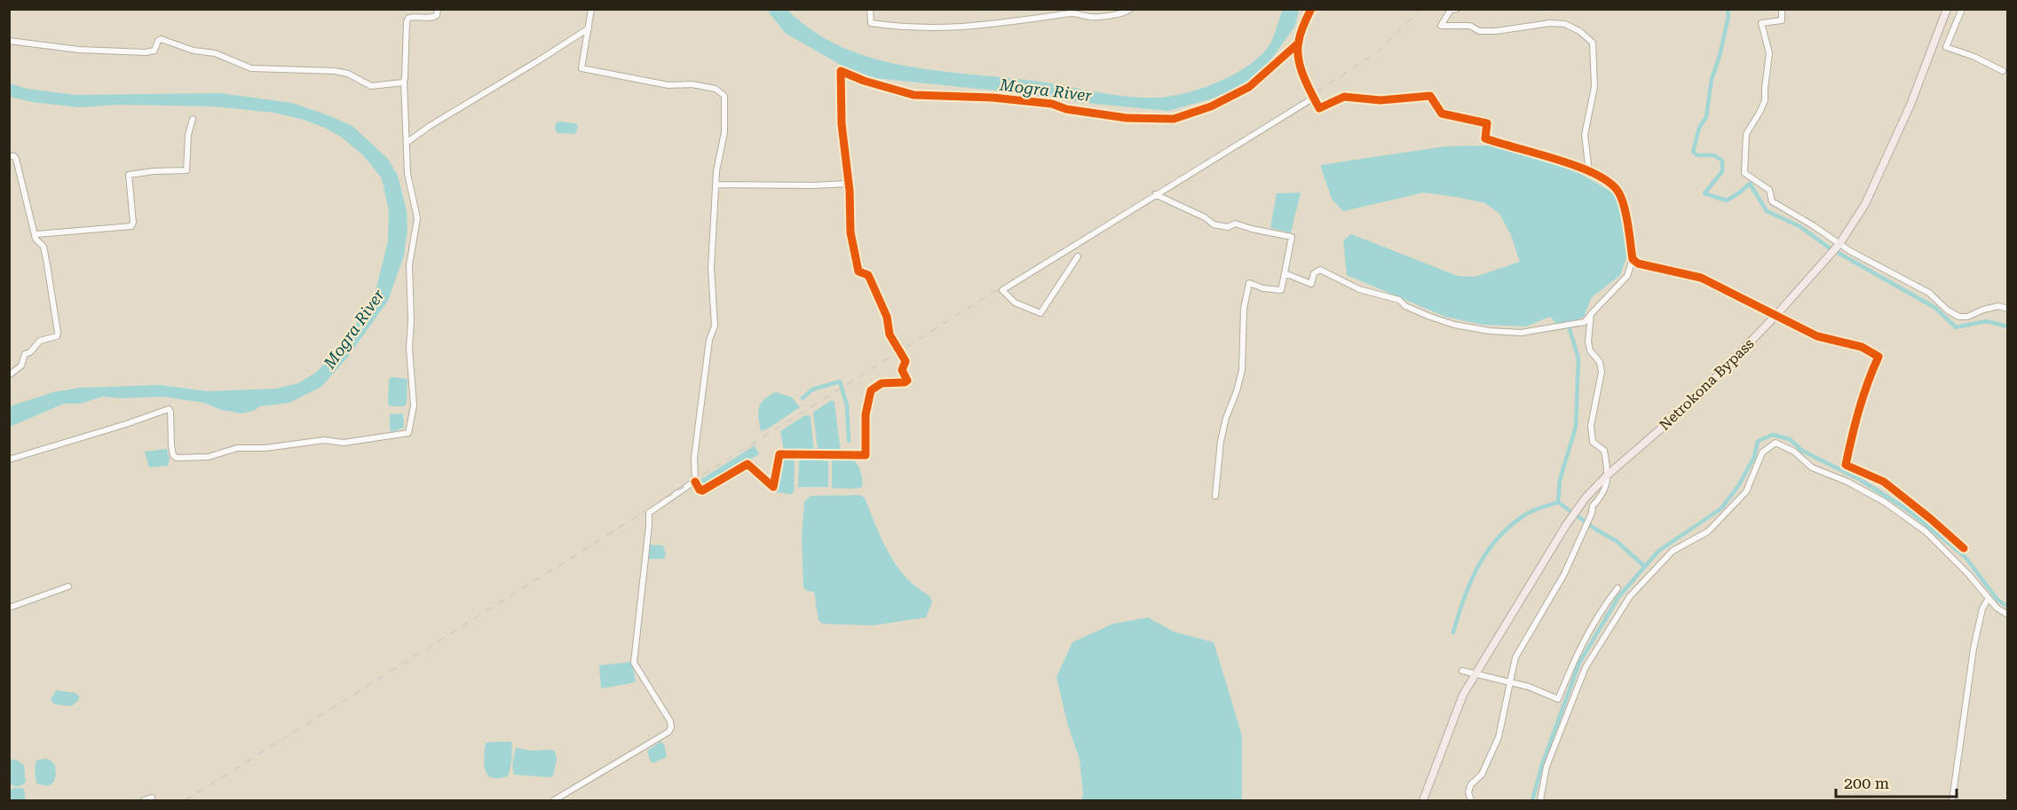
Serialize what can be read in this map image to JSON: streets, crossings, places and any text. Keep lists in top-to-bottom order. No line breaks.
{"streets":{"main road":["Netrokona Bypass"]},"water":["Mogra River"],"scale_bar":"200 m"}
